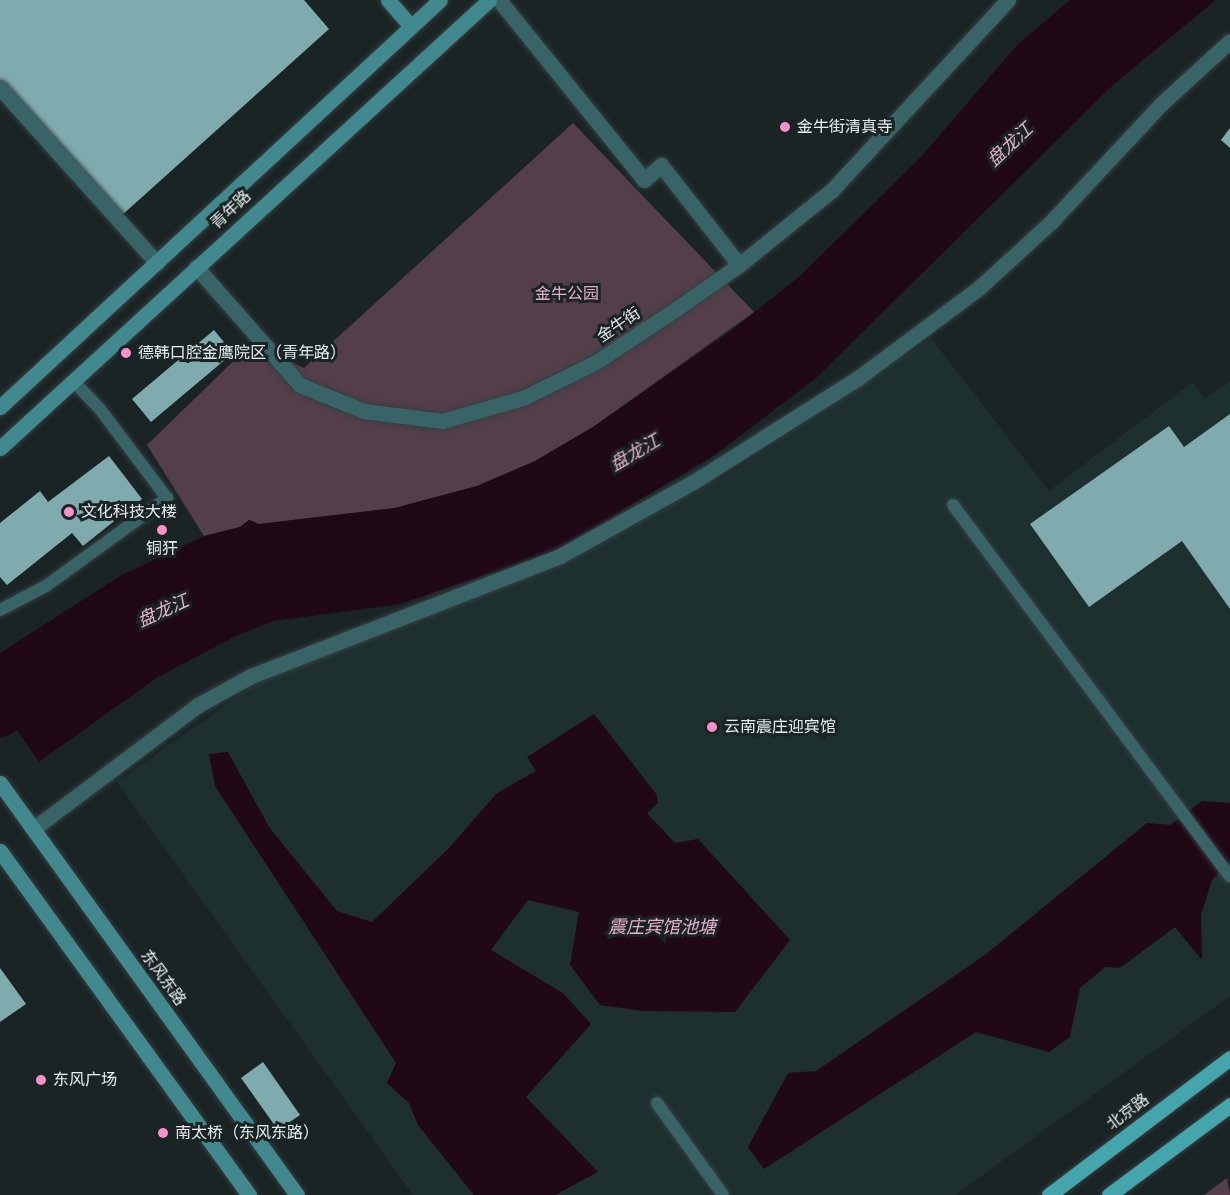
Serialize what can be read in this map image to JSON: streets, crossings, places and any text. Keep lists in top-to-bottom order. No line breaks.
{"streets":{"main road":["青年路","东风东路","北京路"],"street":["金牛街"]},"crossings":[["青年路","金牛街"]],"water":["盘龙江","震庄宾馆池塘"],"parks":["金牛公园"],"places":["金牛街清真寺","德韩口腔金鹰院区（青年路）","文化科技大楼","铜犴","云南震庄迎宾馆","东风广场","南太桥（东风东路）"]}
